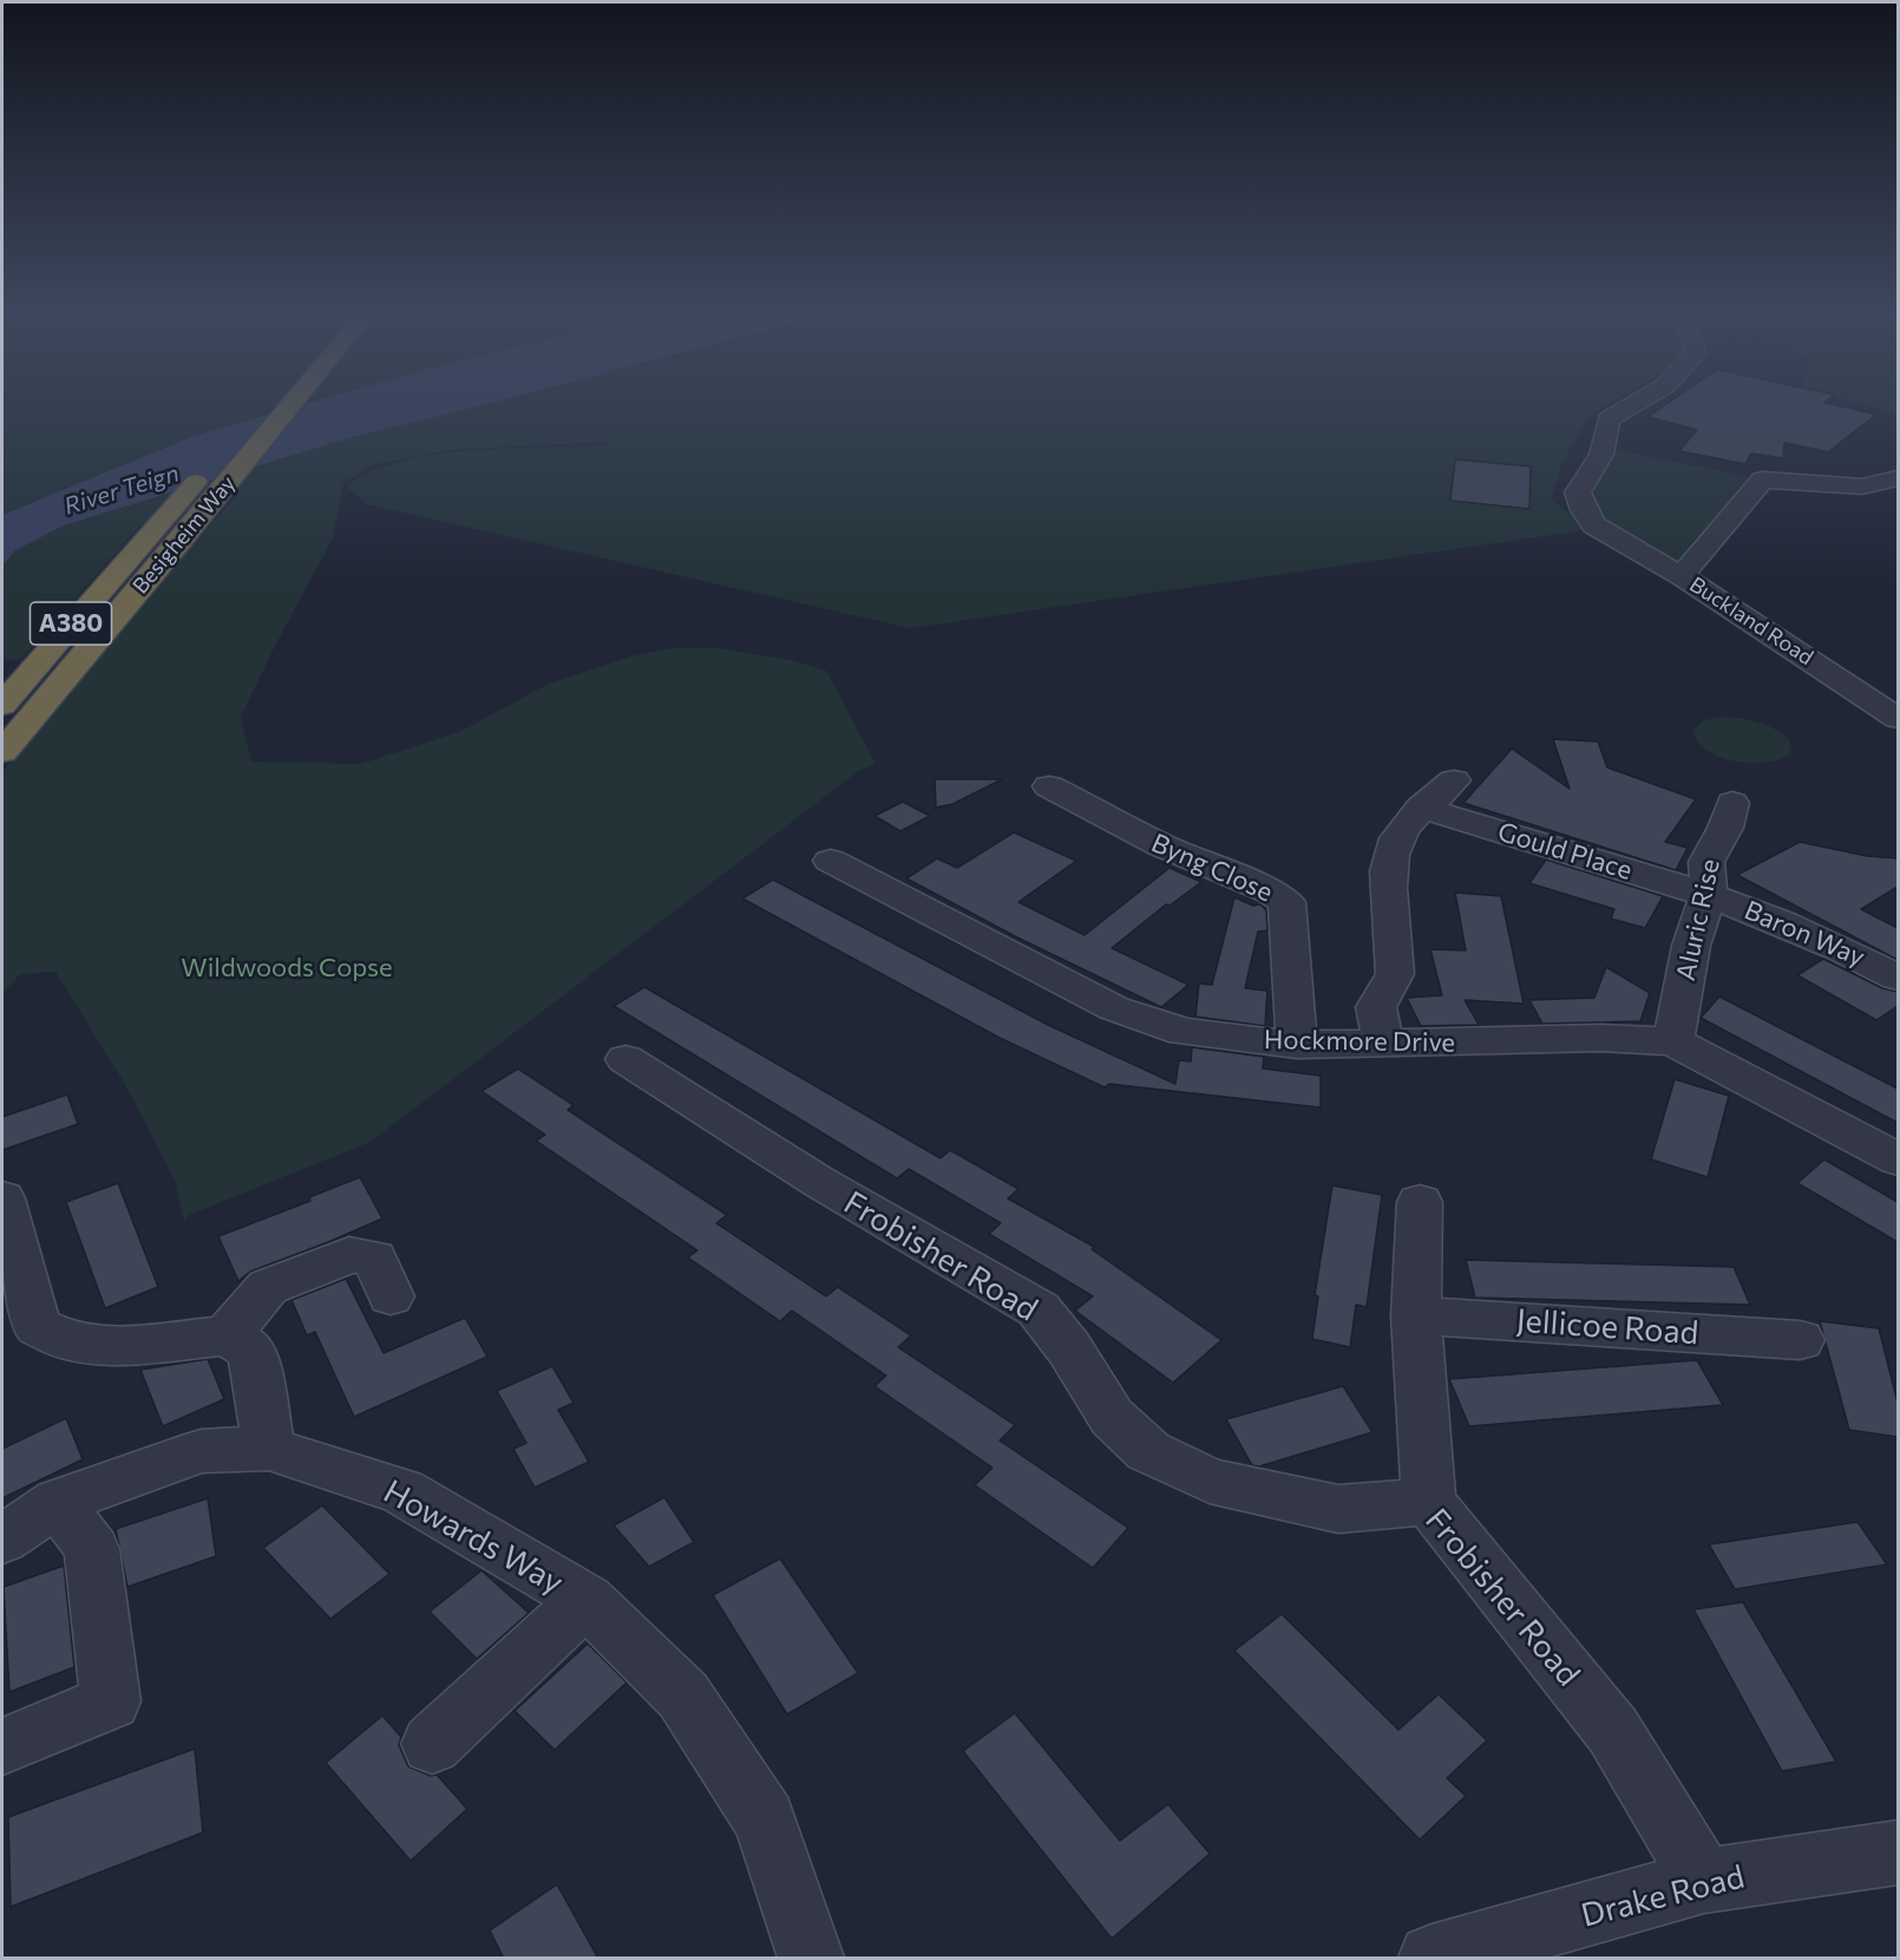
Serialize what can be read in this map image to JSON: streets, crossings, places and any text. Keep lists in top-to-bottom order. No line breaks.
{"streets":{"highway":["Besigheim Way","A380"],"street":["Buckland Road","Gould Place","Byng Close","Aluric Rise","Baron Way","Hockmore Drive","Frobisher Road","Jellicoe Road","Howards Way","Drake Road"]},"crossings":[["Gould Place","Aluric Rise"],["Gould Place","Baron Way"],["Byng Close","Hockmore Drive"],["Aluric Rise","Baron Way"],["Aluric Rise","Hockmore Drive"],["Frobisher Road","Drake Road"]],"water":["River Teign"],"parks":["Wildwoods Copse"]}
